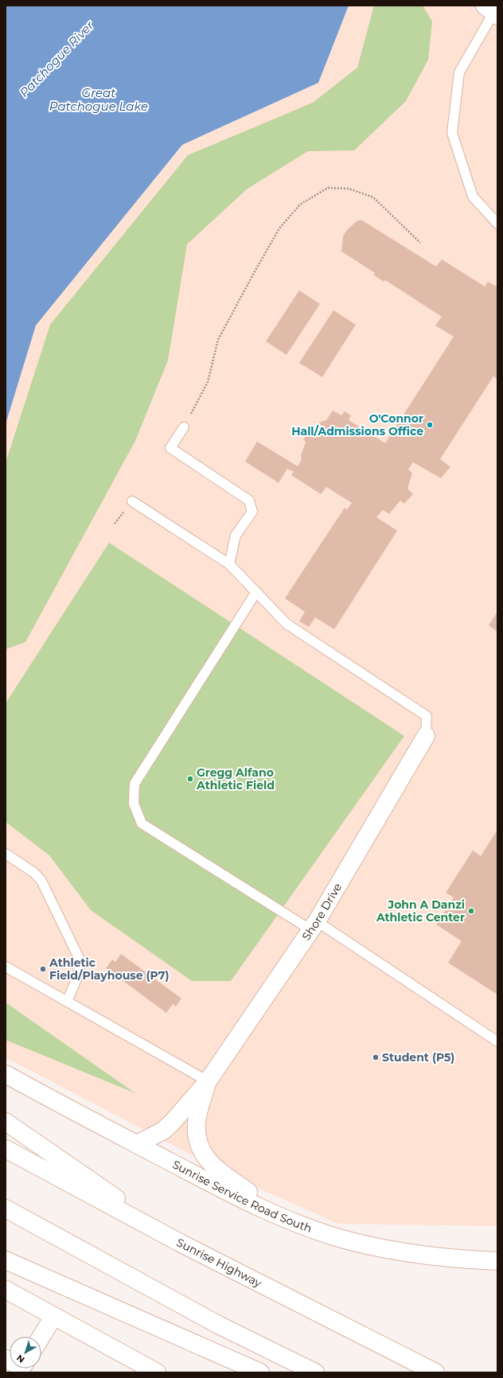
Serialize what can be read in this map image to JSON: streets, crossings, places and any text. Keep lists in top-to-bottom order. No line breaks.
{"streets":{"main road":["Shore Drive","Sunrise Service Road South","Sunrise Highway"]},"water":["Patchogue River","Great Patchogue Lake"],"places":["O'Connor Hall/Admissions Office","Gregg Alfano Athletic Field","John A Danzi Athletic Center","Athletic Field/Playhouse (P7)","Student (P5)"],"north":"bottom left"}
